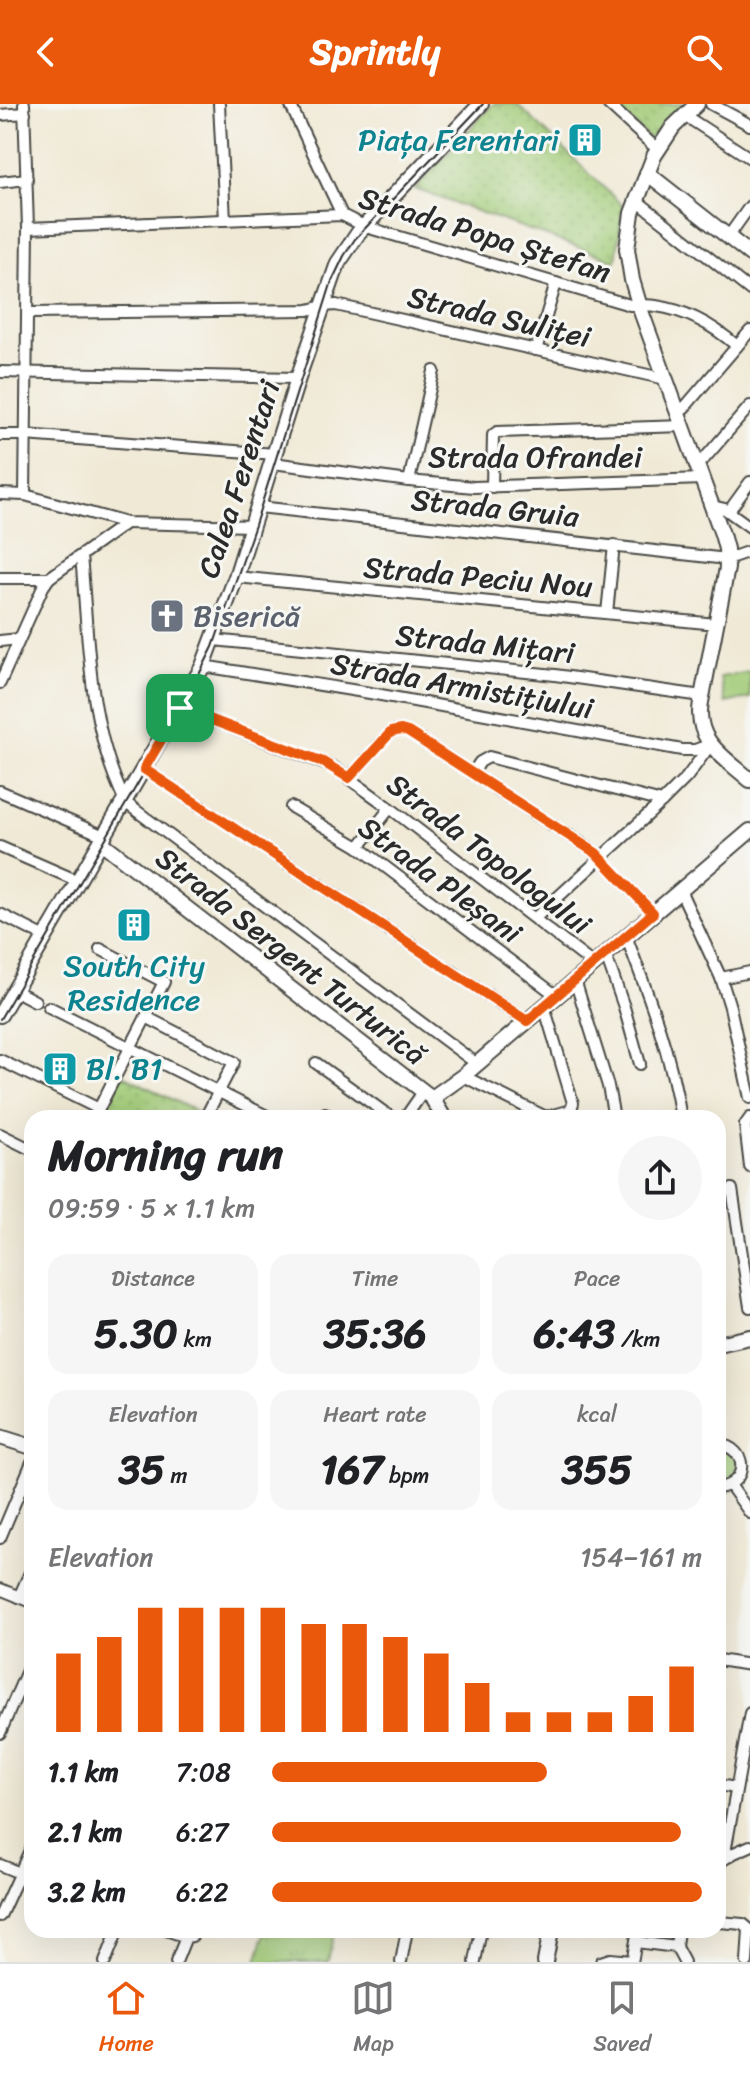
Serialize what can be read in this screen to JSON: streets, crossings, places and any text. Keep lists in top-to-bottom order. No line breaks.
{"streets":{"street":["Strada Popa Ștefan","Strada Suliței","Strada Ofrandei","Calea Ferentari","Strada Gruia","Strada Peciu Nou","Strada Mițari","Strada Armistițiului","Strada Topologului","Strada Pleșani","Strada Sergent Turturică"]},"crossings":[["Strada Popa Ștefan","Calea Ferentari"],["Strada Suliței","Calea Ferentari"],["Strada Ofrandei","Calea Ferentari"],["Calea Ferentari","Strada Gruia"],["Calea Ferentari","Strada Peciu Nou"],["Calea Ferentari","Strada Mițari"],["Calea Ferentari","Strada Armistițiului"],["Calea Ferentari","Strada Topologului"],["Calea Ferentari","Strada Sergent Turturică"]],"places":{"building":["Piața Ferentari","South City Residence","Bl. B1"],"church":["Biserică"]},"page":{"header":"Sprintly","heading":["Morning run","09:59 · 5 × 1.1 km"],"stats":[["Distance","5.30 km"],["Time","35:36"],["Pace","6:43 /km"],["Elevation","35 m"],["Heart rate","167 bpm"],["kcal","355"]],"chart":["Elevation","154–161 m"],"list":[{"name":"1.1 km","note":"7:08"},{"name":"2.1 km","note":"6:27"},{"name":"3.2 km","note":"6:22"}],"tabs":["Home","Map","Saved"]}}
